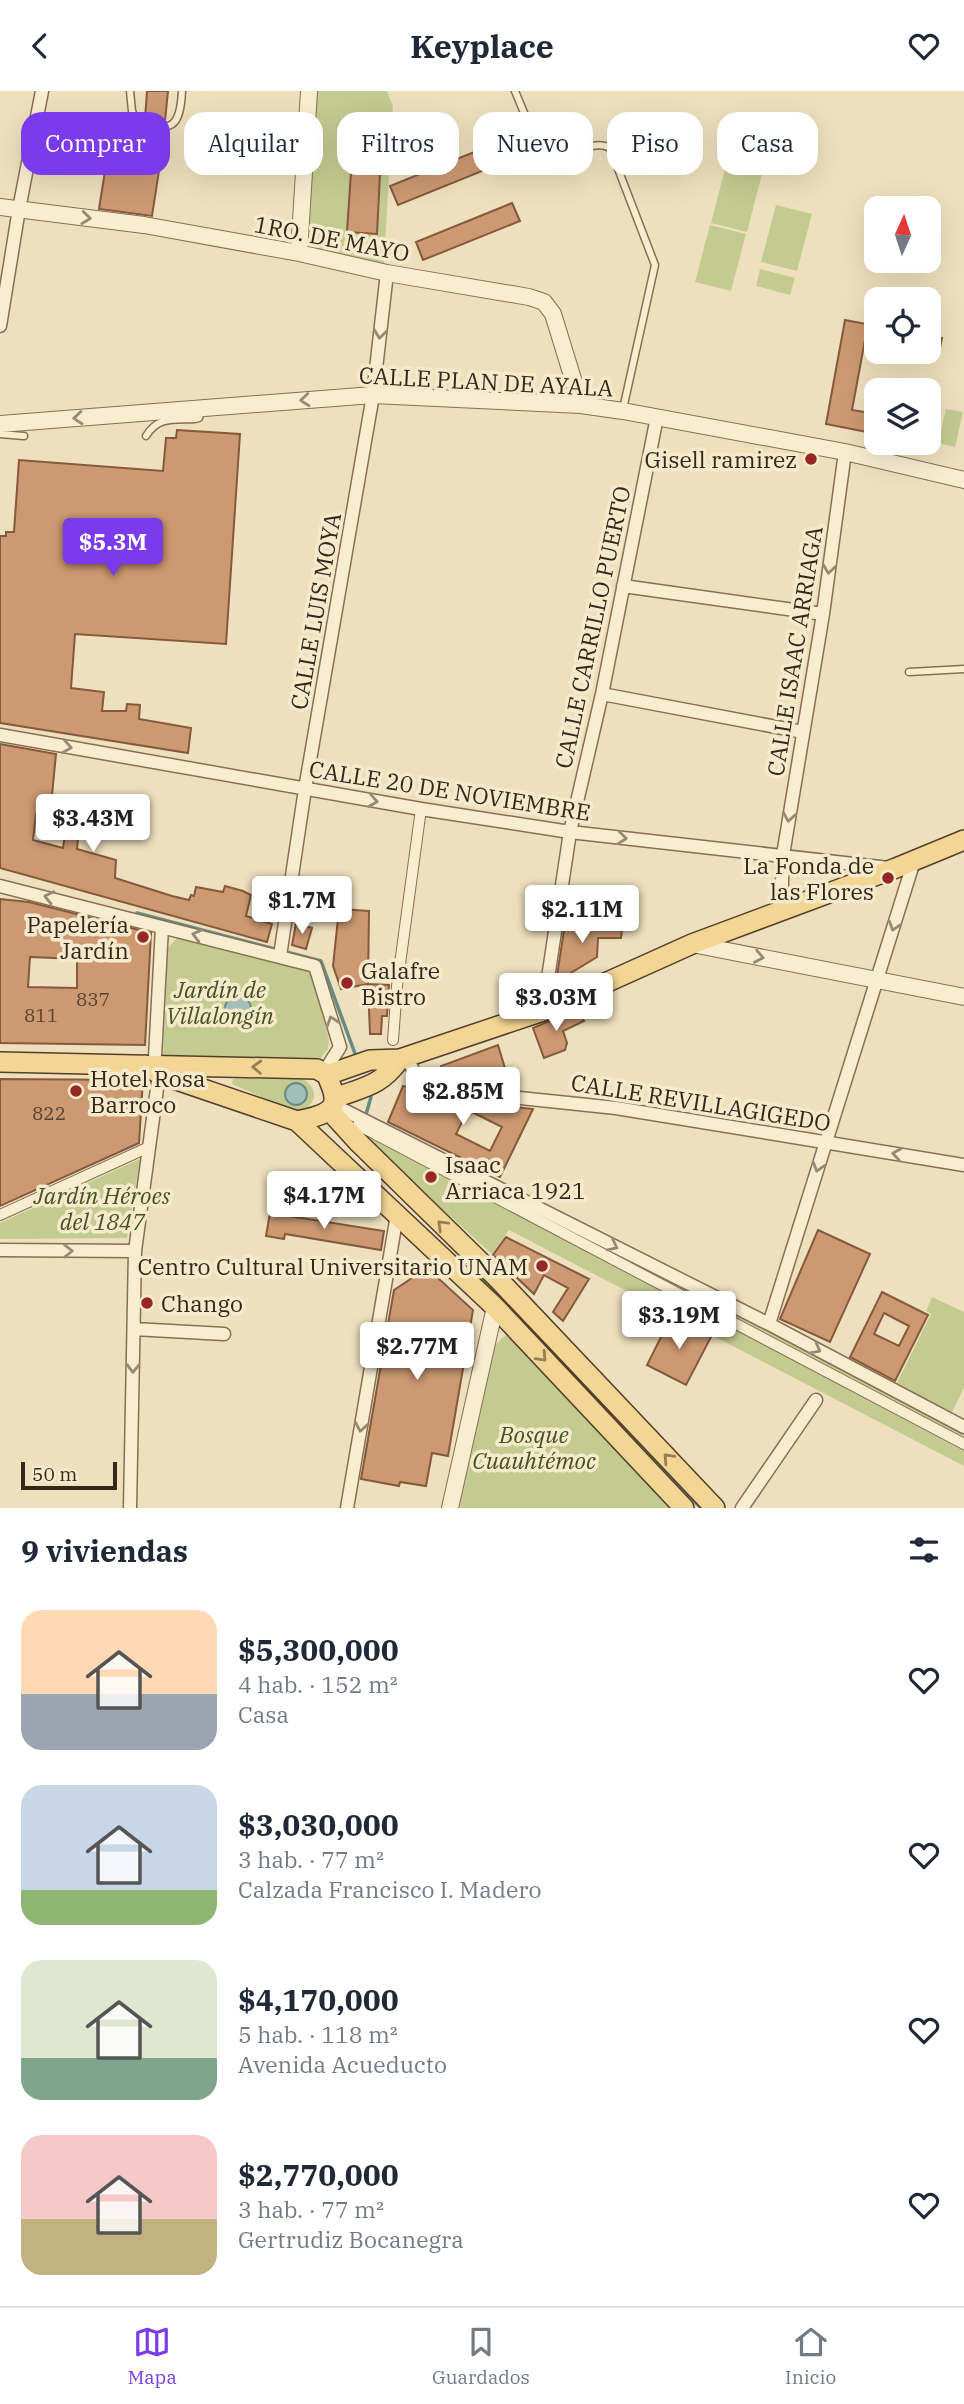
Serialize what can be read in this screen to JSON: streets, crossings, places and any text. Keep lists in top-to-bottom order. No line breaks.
{"streets":{"street":["1RO. DE MAYO","CALLE PLAN DE AYALA","CALLE LUIS MOYA","CALLE CARRILLO PUERTO","CALLE ISAAC ARRIAGA","CALLE 20 DE NOVIEMBRE","CALLE REVILLAGIGEDO"]},"crossings":[["1RO. DE MAYO","CALLE PLAN DE AYALA"],["1RO. DE MAYO","CALLE LUIS MOYA"],["CALLE PLAN DE AYALA","CALLE LUIS MOYA"],["CALLE PLAN DE AYALA","CALLE CARRILLO PUERTO"],["CALLE PLAN DE AYALA","CALLE ISAAC ARRIAGA"],["CALLE LUIS MOYA","CALLE 20 DE NOVIEMBRE"],["CALLE CARRILLO PUERTO","CALLE 20 DE NOVIEMBRE"],["CALLE ISAAC ARRIAGA","CALLE 20 DE NOVIEMBRE"]],"one_way":["1RO. DE MAYO","CALLE PLAN DE AYALA","CALLE ISAAC ARRIAGA","CALLE 20 DE NOVIEMBRE"],"parks":["Jardín de Villalongín","Jardín Héroes del 1847","Bosque Cuauhtémoc"],"places":["Gisell ramirez","La Fonda de las Flores","Papelería Jardín","Galafre Bistro","Hotel Rosa Barroco","Isaac Arriaca 1921","Centro Cultural Universitario UNAM","Chango"],"house_numbers":["837","811","822"],"scale_bar":"50 m","north":"top","page":{"header":"Keyplace","chip":["Comprar","Alquilar","Filtros","Nuevo","Piso","Casa"],"price":["$5.3M","$3.43M","$1.7M","$2.11M","$3.03M","$2.85M","$4.17M","$3.19M","$2.77M"],"scale":"50 m","heading":"9 viviendas","list":[{"name":"$5,300,000","note":"4 hab. · 152 m² · Casa"},{"name":"$3,030,000","note":"3 hab. · 77 m² · Calzada Francisco I. Madero"},{"name":"$4,170,000","note":"5 hab. · 118 m² · Avenida Acueducto"},{"name":"$2,770,000","note":"3 hab. · 77 m² · Gertrudiz Bocanegra"}],"tabs":["Mapa","Guardados","Inicio"]}}
